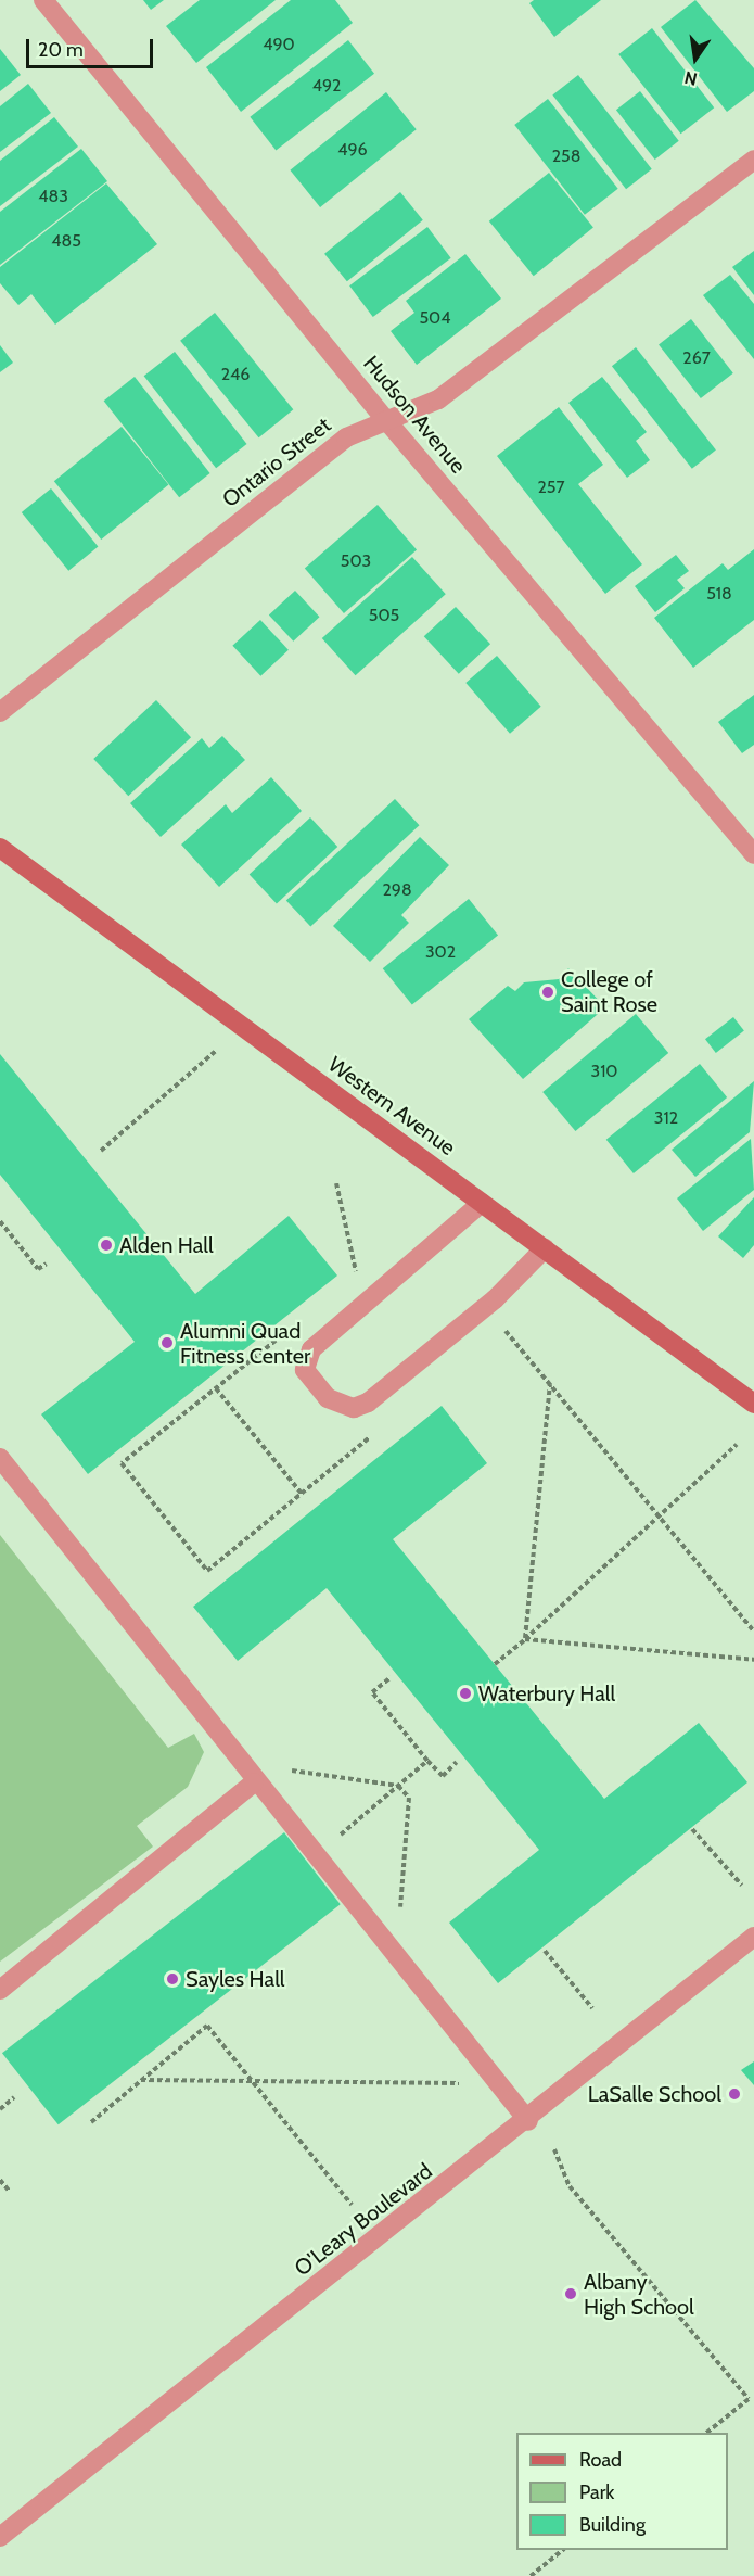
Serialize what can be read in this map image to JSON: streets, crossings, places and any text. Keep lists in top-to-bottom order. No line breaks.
{"streets":{"street":["Hudson Avenue","Ontario Street","Western Avenue","O'Leary Boulevard"]},"crossings":[["Hudson Avenue","Ontario Street"]],"places":["College of Saint Rose","Alden Hall","Alumni Quad Fitness Center","Waterbury Hall","Sayles Hall","LaSalle School","Albany High School"],"house_numbers":["490","492","496","258","483","485","504","267","246","257","503","518","505","298","302","310","312"],"legend":["Road","Park","Building"],"scale_bar":"20 m","north":"bottom"}
